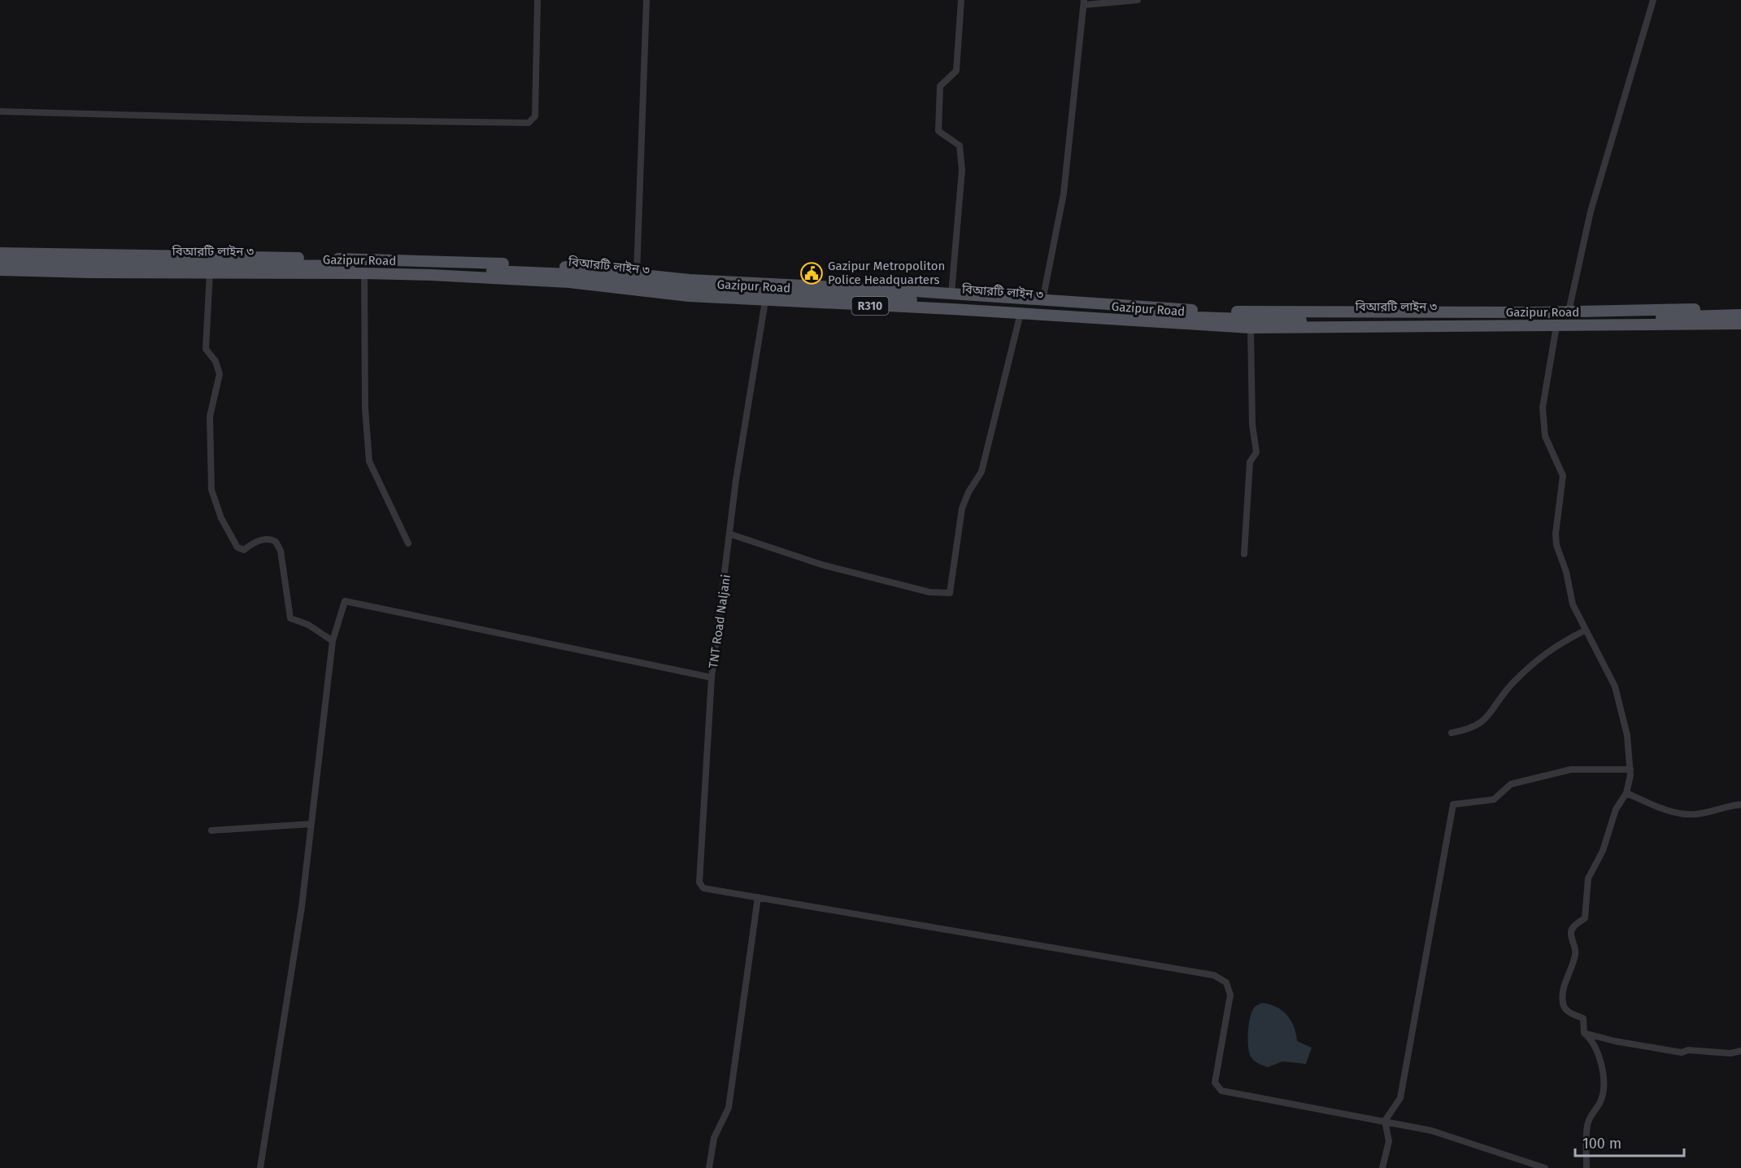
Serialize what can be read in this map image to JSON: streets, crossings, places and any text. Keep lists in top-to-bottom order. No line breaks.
{"streets":{"main road":["বিআরটি লাইন ৩","Gazipur Road","R310"],"street":["TNT Road Naljani"]},"crossings":[["Gazipur Road","TNT Road Naljani"]],"places":{"public building":["Gazipur Metropoliton Police Headquarters"]},"scale_bar":"100 m"}
